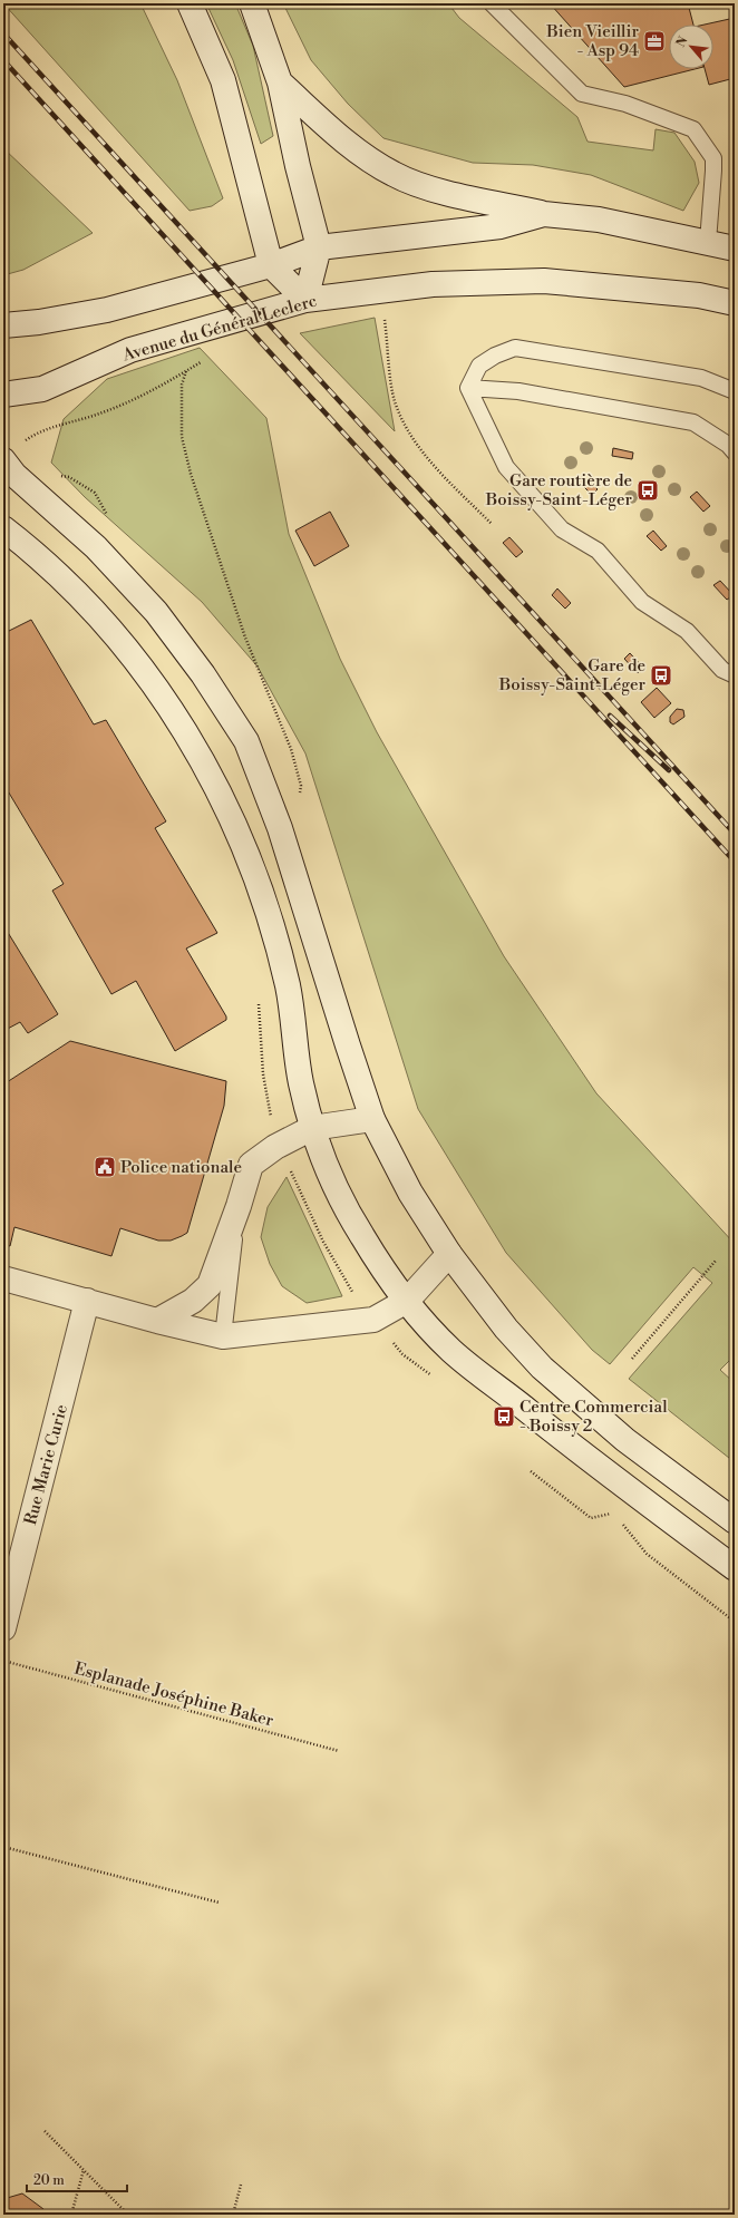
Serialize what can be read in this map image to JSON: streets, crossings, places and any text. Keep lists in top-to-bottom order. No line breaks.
{"streets":{"street":["Avenue du Général Leclerc","Rue Marie Curie"],"path":["Esplanade Joséphine Baker"]},"places":{"office":["Bien Vieillir - Asp 94"],"bus stop":["Gare routière de Boissy-Saint-Léger","Gare de Boissy-Saint-Léger","Centre Commercial - Boissy 2"],"public building":["Police nationale"]},"scale_bar":"20 m","north":"top left"}
